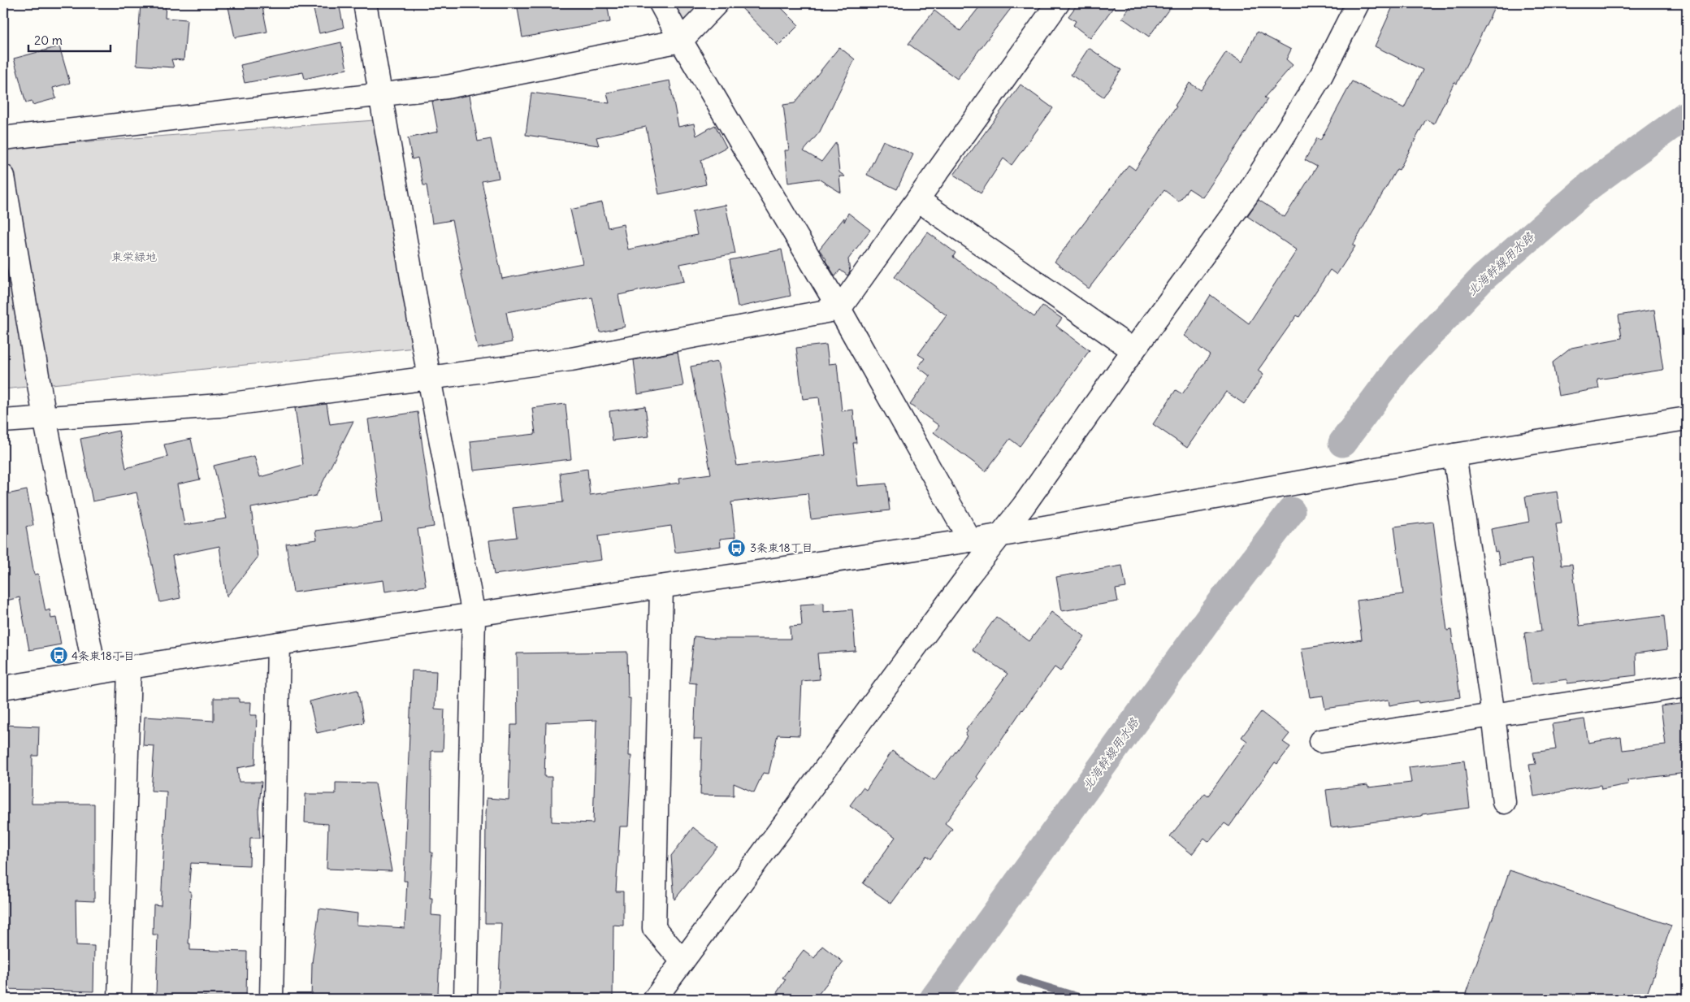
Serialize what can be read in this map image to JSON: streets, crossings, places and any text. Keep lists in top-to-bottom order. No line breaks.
{"water":["北海幹線用水路"],"parks":["東栄緑地"],"places":{"bus stop":["3条東18丁目","4条東18丁目"]},"scale_bar":"20 m"}
